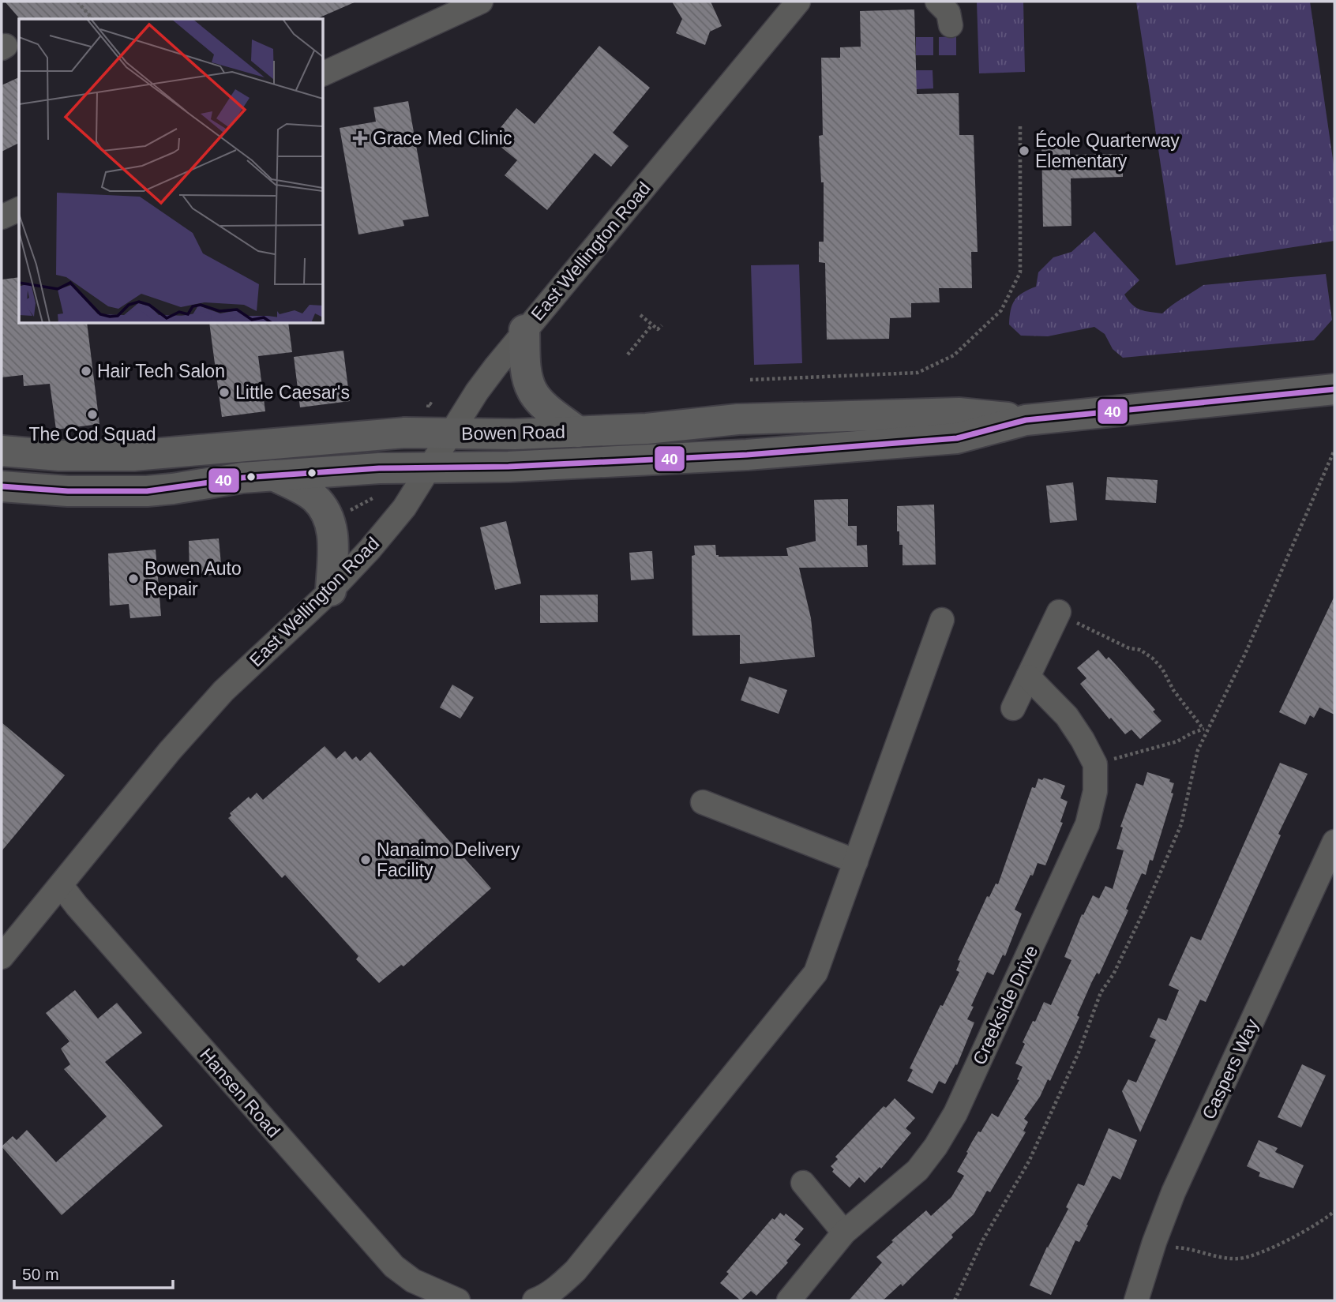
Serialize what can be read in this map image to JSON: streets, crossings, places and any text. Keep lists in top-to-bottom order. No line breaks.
{"streets":{"main road":["Bowen Road"],"street":["East Wellington Road","Creekside Drive","Caspers Way","Hansen Road"]},"crossings":[["East Wellington Road","Bowen Road"],["East Wellington Road","Hansen Road"]],"places":{"health":["Grace Med Clinic"],"other":["École Quarterway Elementary","Hair Tech Salon","Little Caesar's","The Cod Squad","Bowen Auto Repair","Nanaimo Delivery Facility"]},"lines":["transit line 40"],"scale_bar":"50 m"}
